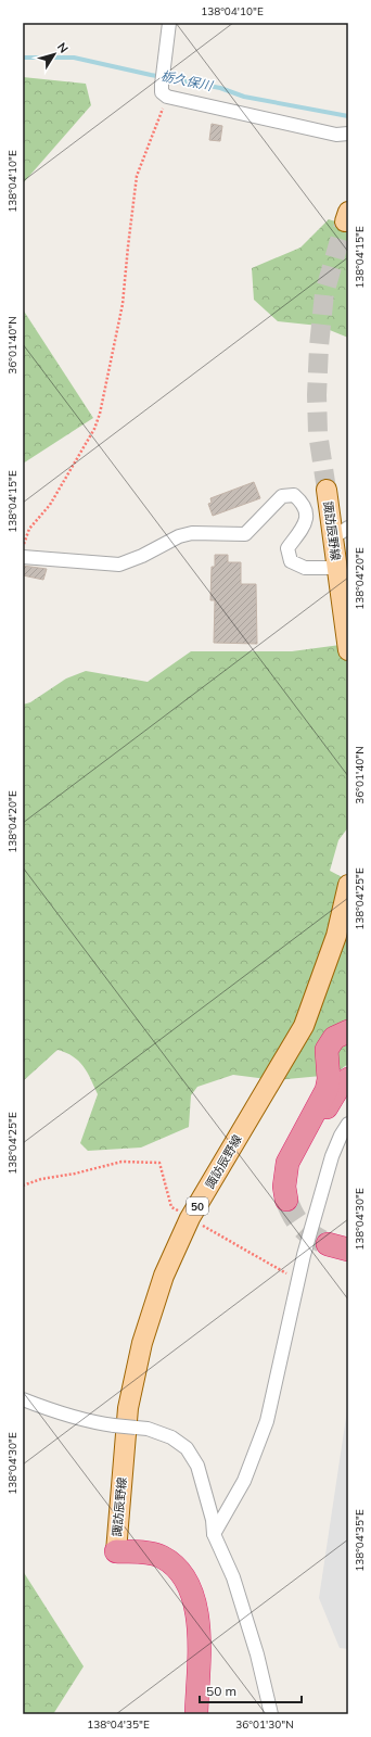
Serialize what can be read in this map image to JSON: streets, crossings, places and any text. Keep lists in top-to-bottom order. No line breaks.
{"streets":{"main road":["諏訪辰野線","50"]},"water":["栃久保川"],"scale_bar":"50 m","north":"top right","coordinates":["138°04'10\"E","138°04'15\"E","36°01'40\"N","138°04'20\"E","138°04'25\"E","138°04'30\"E","138°04'35\"E","36°01'30\"N"]}
